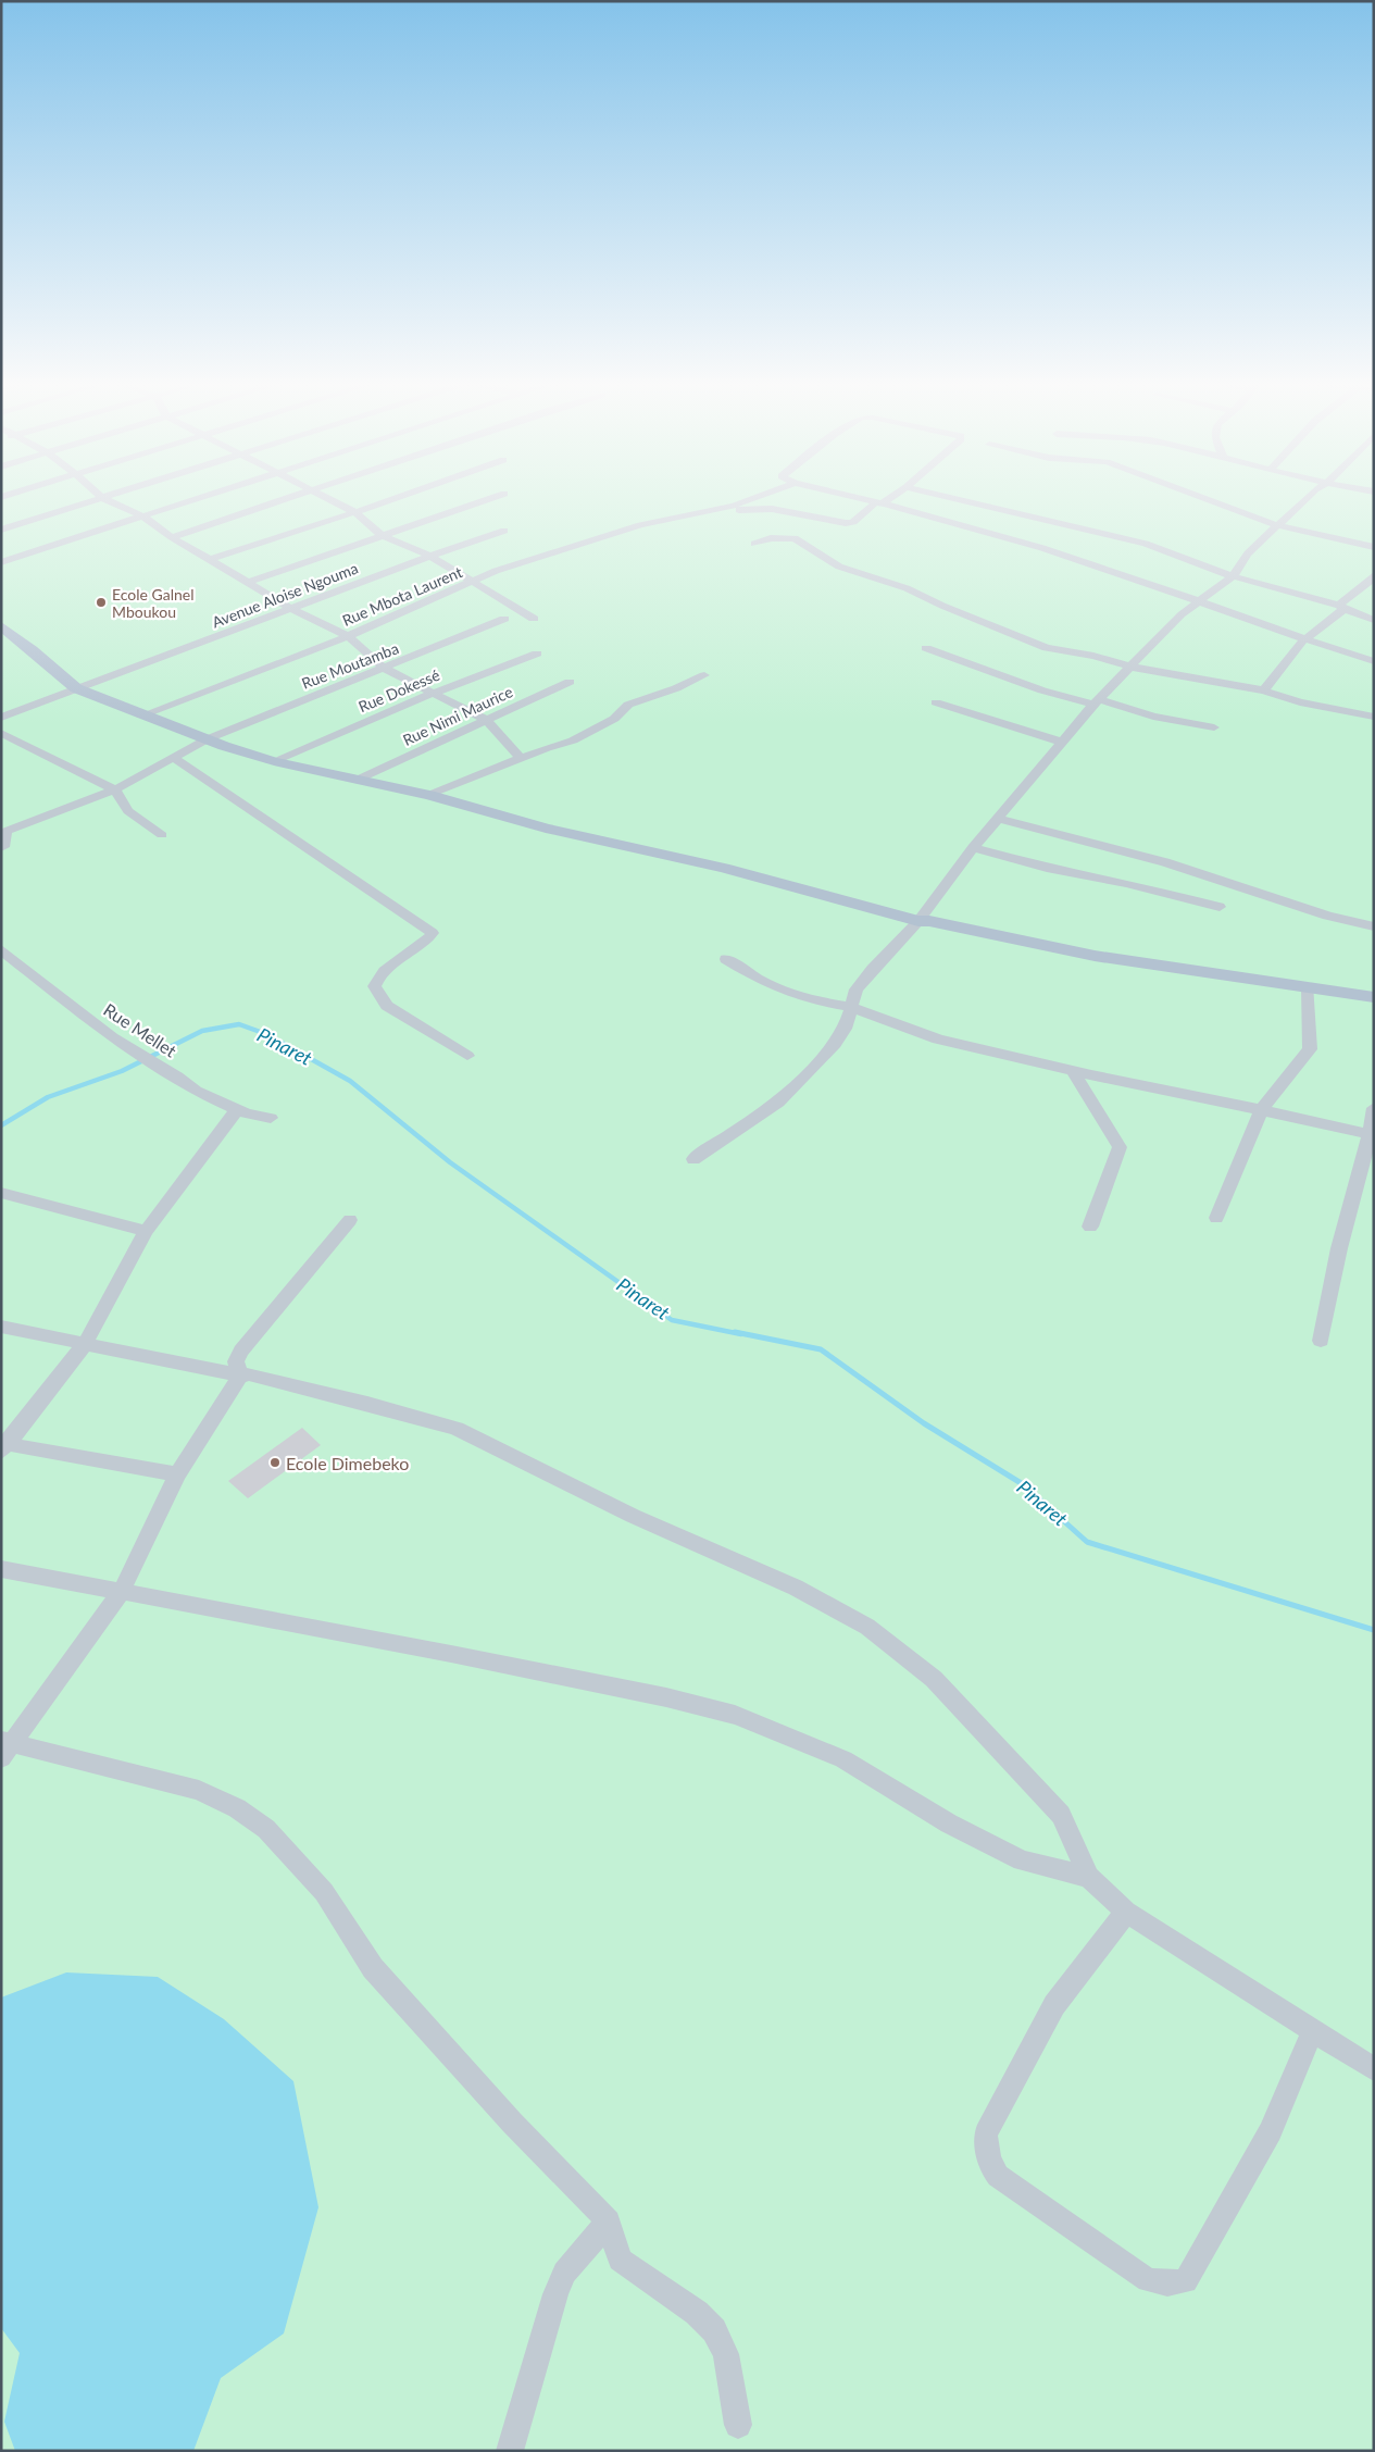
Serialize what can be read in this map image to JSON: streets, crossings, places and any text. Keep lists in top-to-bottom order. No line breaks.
{"streets":{"street":["Avenue Aloise Ngouma","Rue Mbota Laurent","Rue Moutamba","Rue Dokessé","Rue Nimi Maurice","Rue Mellet"]},"water":["Pinaret"],"places":["Ecole Galnel Mboukou","Ecole Dimebeko"]}
